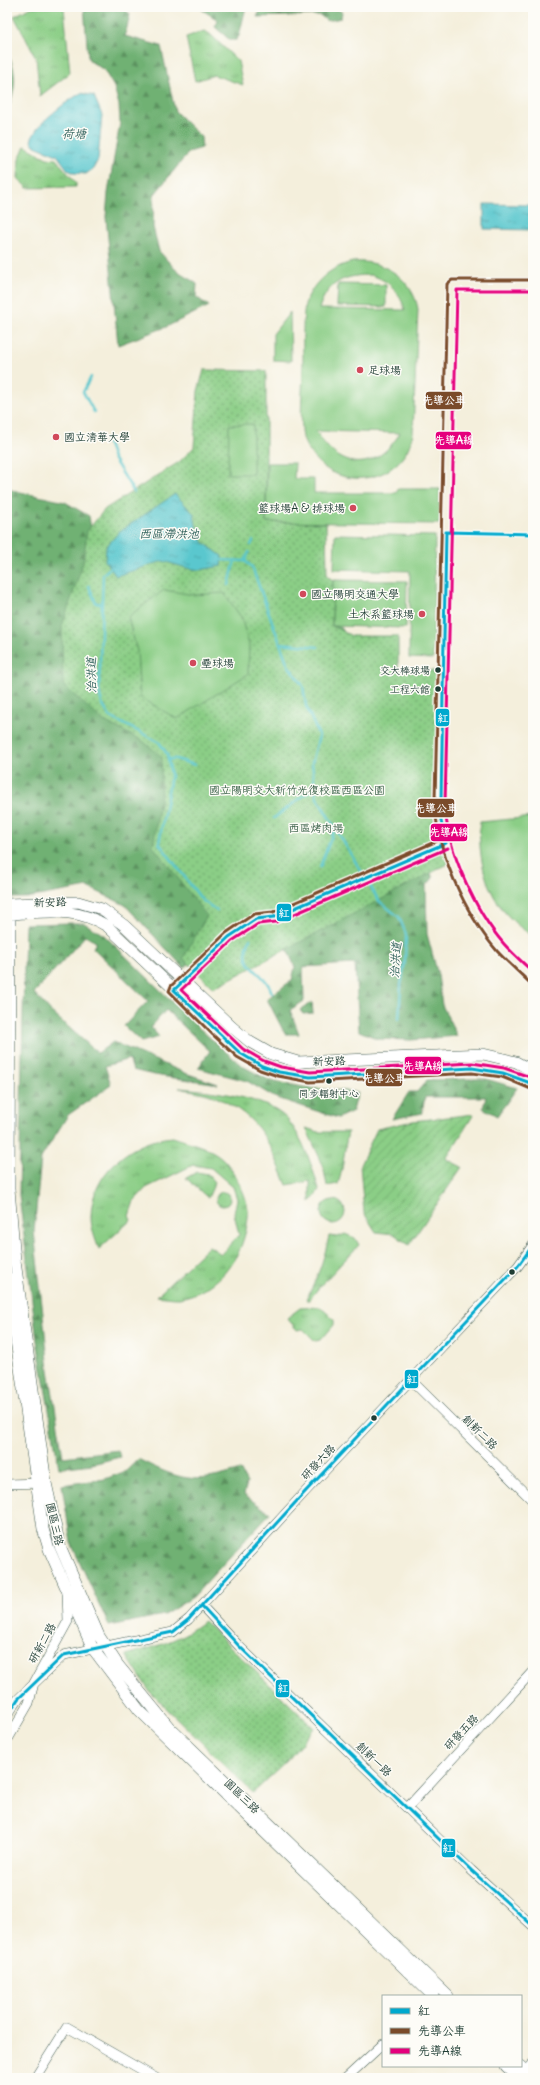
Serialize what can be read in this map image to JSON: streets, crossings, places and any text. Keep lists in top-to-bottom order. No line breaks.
{"streets":{"street":["新安路","創新二路","研發六路","園區三路","研新二路","研發五路","創新一路"]},"crossings":[["新安路","園區三路"],["創新二路","研發六路"],["研發六路","園區三路"],["研發六路","研新二路"],["研發六路","創新一路"],["園區三路","研新二路"],["研發五路","創新一路"]],"water":["荷塘","西區滯洪池","治洪道"],"parks":["國立陽明交大新竹光復校區西區公園","西區烤肉場"],"places":["足球場","國立清華大學","籃球場A & 排球場","國立陽明交通大學","土木系籃球場","壘球場","交大棒球場","工程六館","同步輻射中心"],"lines":["transit line 先導公車","transit line 先導A線","transit line 紅"],"legend":["紅","先導公車","先導A線"]}
